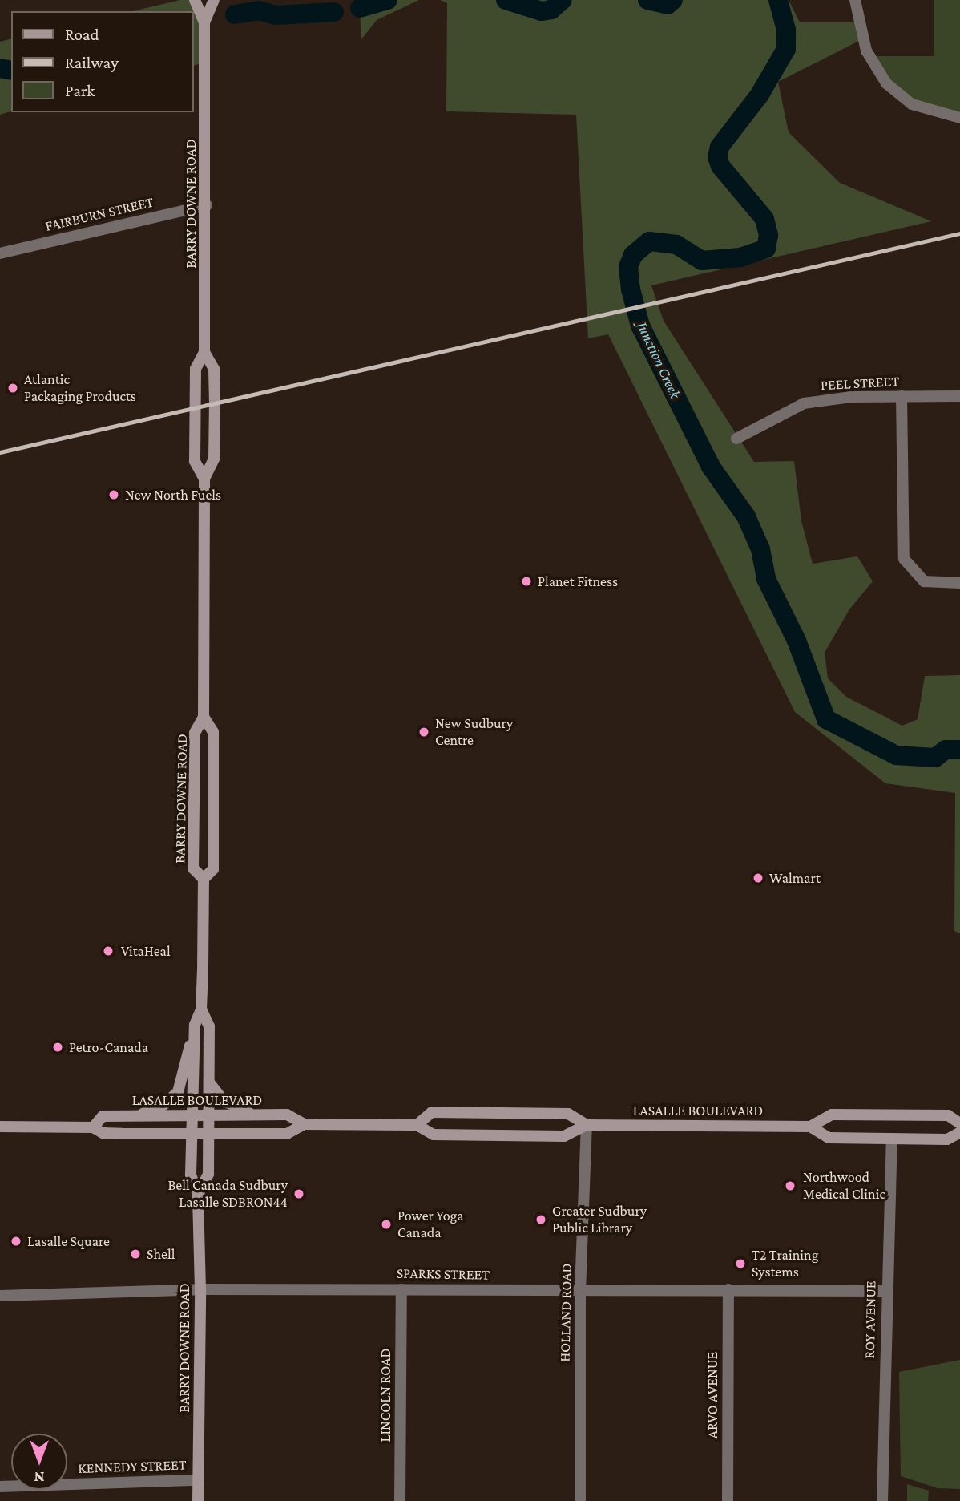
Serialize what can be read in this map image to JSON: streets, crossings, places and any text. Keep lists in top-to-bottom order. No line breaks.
{"streets":{"main road":["BARRY DOWNE ROAD","LASALLE BOULEVARD"],"street":["FAIRBURN STREET","PEEL STREET","SPARKS STREET","HOLLAND ROAD","ROY AVENUE","LINCOLN ROAD","ARVO AVENUE","KENNEDY STREET"]},"crossings":[["BARRY DOWNE ROAD","FAIRBURN STREET"],["BARRY DOWNE ROAD","LASALLE BOULEVARD"],["BARRY DOWNE ROAD","SPARKS STREET"],["BARRY DOWNE ROAD","KENNEDY STREET"],["LASALLE BOULEVARD","HOLLAND ROAD"],["LASALLE BOULEVARD","ROY AVENUE"],["SPARKS STREET","HOLLAND ROAD"],["SPARKS STREET","ROY AVENUE"],["SPARKS STREET","LINCOLN ROAD"],["SPARKS STREET","ARVO AVENUE"]],"water":["Junction Creek"],"places":["Atlantic Packaging Products","New North Fuels","Planet Fitness","New Sudbury Centre","Walmart","VitaHeal","Petro-Canada","Northwood Medical Clinic","Bell Canada Sudbury Lasalle SDBRON44","Greater Sudbury Public Library","Power Yoga Canada","Lasalle Square","Shell","T2 Training Systems"],"legend":["Road","Railway","Park"],"north":"bottom"}
